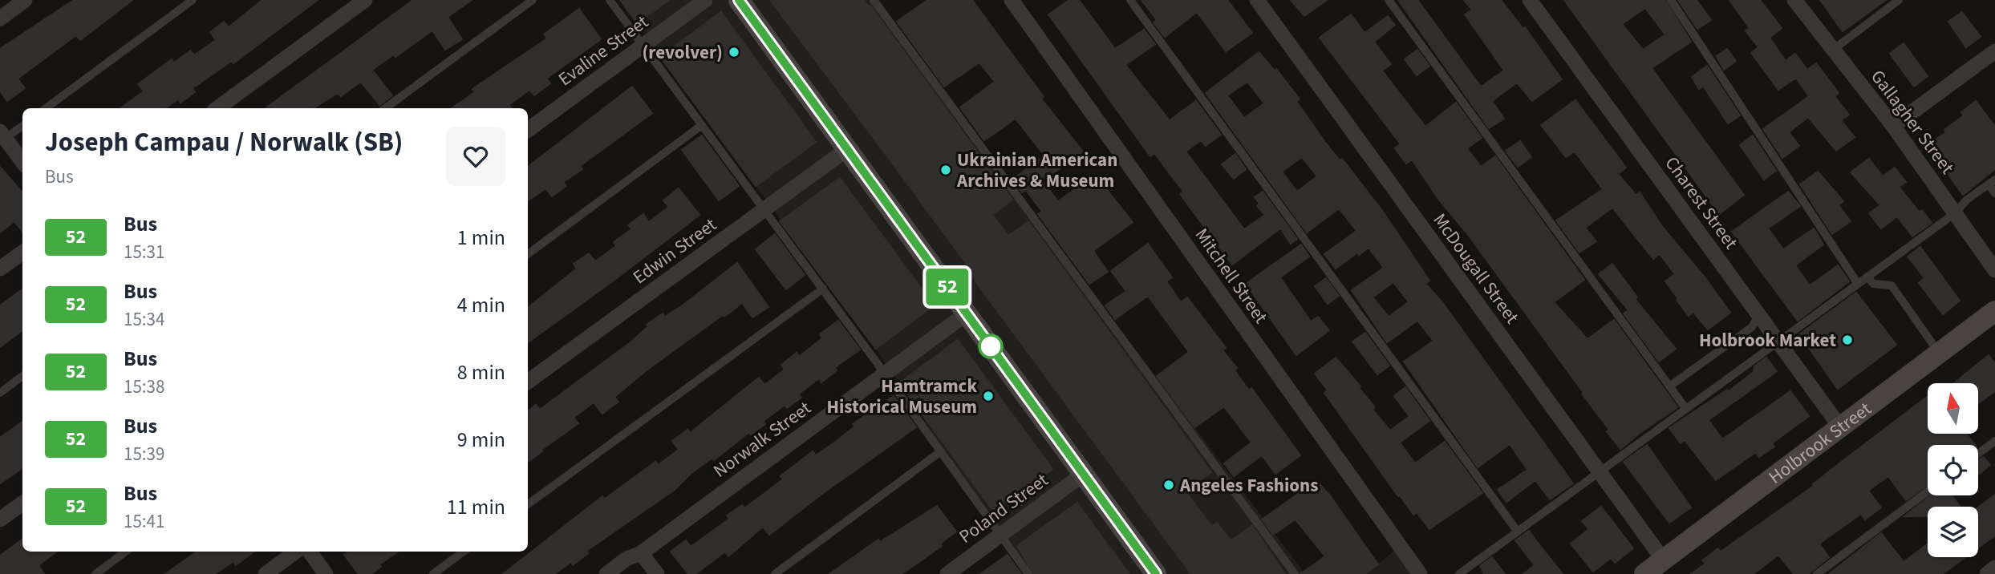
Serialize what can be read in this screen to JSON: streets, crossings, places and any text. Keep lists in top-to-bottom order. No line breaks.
{"streets":{"street":["Evaline Street","Gallagher Street","Charest Street","Edwin Street","McDougall Street","Mitchell Street","Norwalk Street","Holbrook Street","Poland Street"]},"crossings":[["Charest Street","Holbrook Street"],["McDougall Street","Holbrook Street"]],"places":["(revolver)","Ukrainian American Archives & Museum","Holbrook Market","Hamtramck Historical Museum","Angeles Fashions"],"lines":["bus line 52"],"north":"top","page":{"on_map":"52","heading":["Joseph Campau / Norwalk (SB)","Bus"],"list":[{"mark":"52","name":"Bus","note":"15:31","value":"1 min"},{"mark":"52","name":"Bus","note":"15:34","value":"4 min"},{"mark":"52","name":"Bus","note":"15:38","value":"8 min"},{"mark":"52","name":"Bus","note":"15:39","value":"9 min"},{"mark":"52","name":"Bus","note":"15:41","value":"11 min"}]}}
